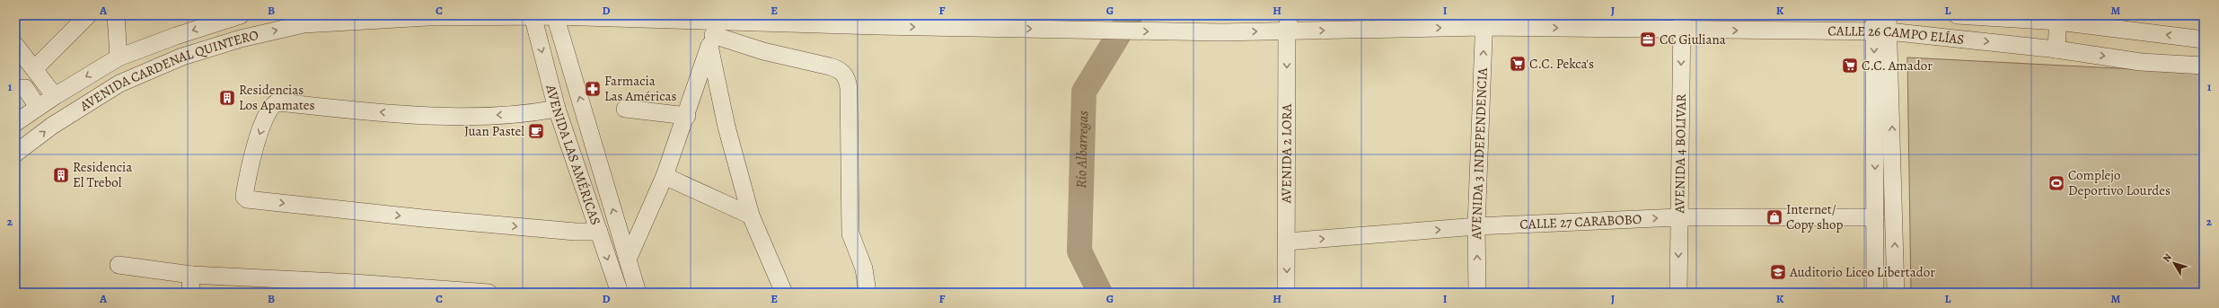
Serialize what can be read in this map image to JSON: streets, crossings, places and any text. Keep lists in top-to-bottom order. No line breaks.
{"streets":{"street":["CALLE 26 CAMPO ELÍAS","AVENIDA CARDENAL QUINTERO","AVENIDA 2 LORA","AVENIDA 3 INDEPENDENCIA","AVENIDA 4 BOLIVAR","AVENIDA LAS AMÉRICAS","CALLE 27 CARABOBO"]},"crossings":[["CALLE 26 CAMPO ELÍAS","AVENIDA 2 LORA"],["CALLE 26 CAMPO ELÍAS","AVENIDA 3 INDEPENDENCIA"],["CALLE 26 CAMPO ELÍAS","AVENIDA 4 BOLIVAR"],["AVENIDA CARDENAL QUINTERO","AVENIDA LAS AMÉRICAS"],["AVENIDA 2 LORA","CALLE 27 CARABOBO"],["AVENIDA 3 INDEPENDENCIA","CALLE 27 CARABOBO"],["AVENIDA 4 BOLIVAR","CALLE 27 CARABOBO"]],"one_way":["CALLE 26 CAMPO ELÍAS","AVENIDA 2 LORA","AVENIDA 3 INDEPENDENCIA","AVENIDA 4 BOLIVAR","CALLE 27 CARABOBO"],"water":["Río Albarregas"],"places":{"office":["CC Giuliana"],"supermarket":["C.C. Pekca's","C.C. Amador"],"pharmacy":["Farmacia Las Américas"],"building":["Residencias Los Apamates","Residencia El Trebol"],"cafe":["Juan Pastel"],"sports":["Complejo Deportivo Lourdes"],"shop":["Internet/ Copy shop"],"school or university":["Auditorio Liceo Libertador"]},"north":"top left","grid":{"columns":["A","B","C","D","E","F","G","H","I","J","K","L","M"],"rows":["1","2"]}}
